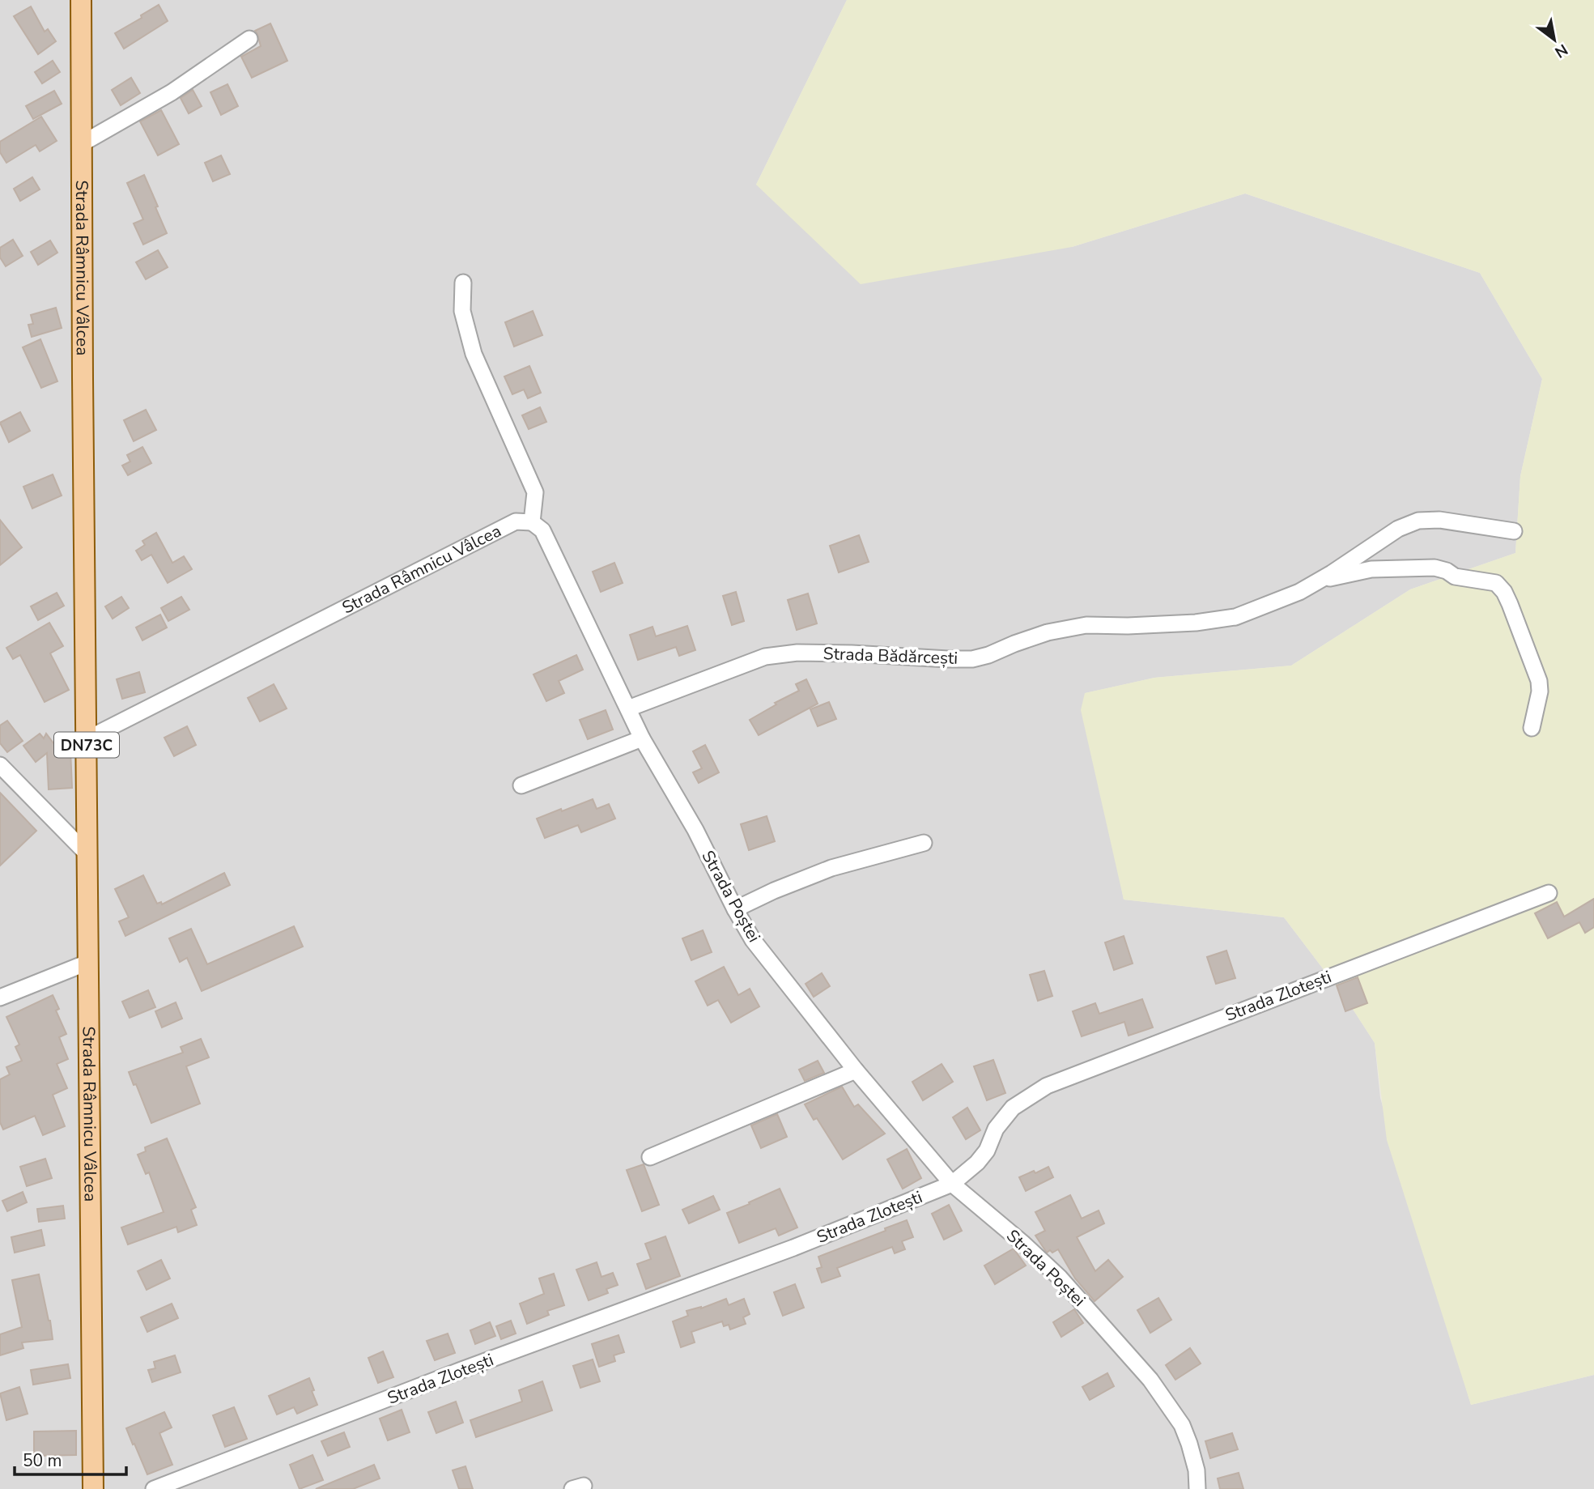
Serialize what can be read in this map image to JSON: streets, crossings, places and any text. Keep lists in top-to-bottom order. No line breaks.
{"streets":{"main road":["Strada Râmnicu Vâlcea","DN73C"],"street":["Strada Bădărcești","Strada Poștei","Strada Zlotești"]},"crossings":[["Strada Râmnicu Vâlcea","Strada Poștei"],["Strada Bădărcești","Strada Poștei"],["Strada Poștei","Strada Zlotești"]],"scale_bar":"50 m","north":"bottom right"}
